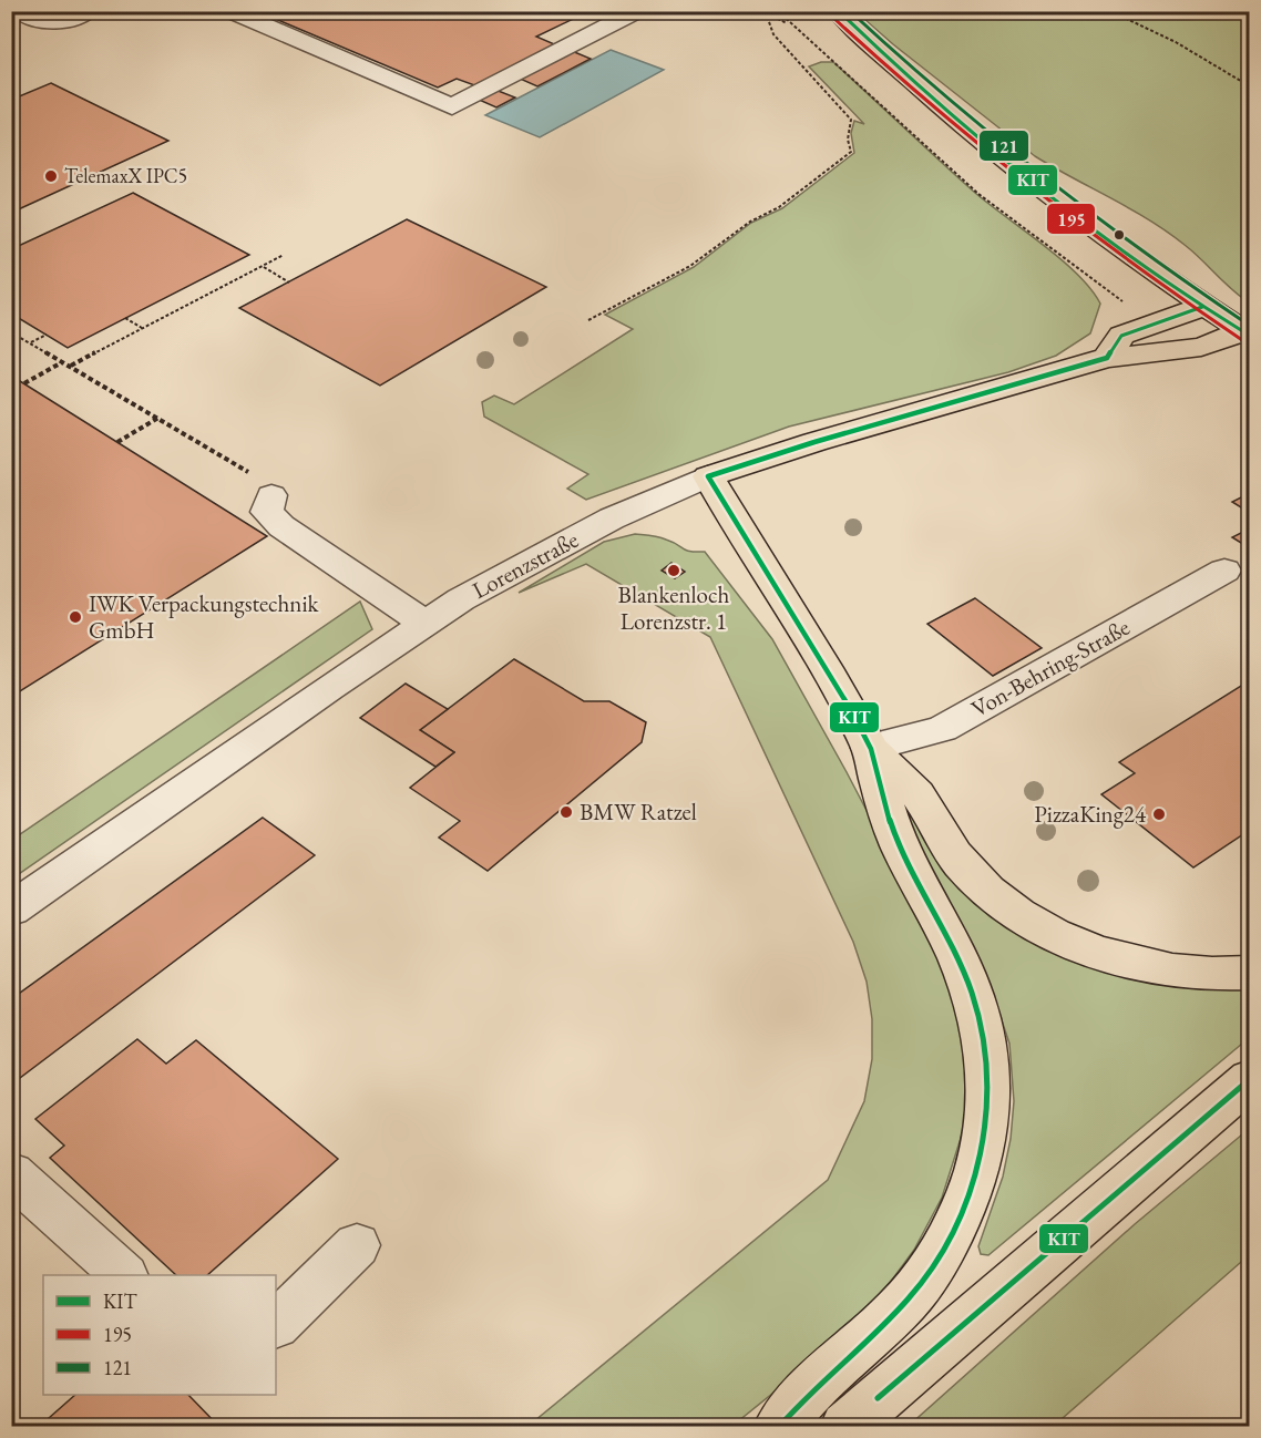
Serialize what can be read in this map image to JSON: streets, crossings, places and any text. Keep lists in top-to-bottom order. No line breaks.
{"streets":{"main road":["Lorenzstraße"],"street":["Von-Behring-Straße"]},"places":["TelemaxX IPC5","Blankenloch Lorenzstr. 1","IWK Verpackungstechnik GmbH","BMW Ratzel","PizzaKing24"],"lines":["transit line KIT","transit line 121","transit line 195"],"legend":["KIT","195","121"]}
